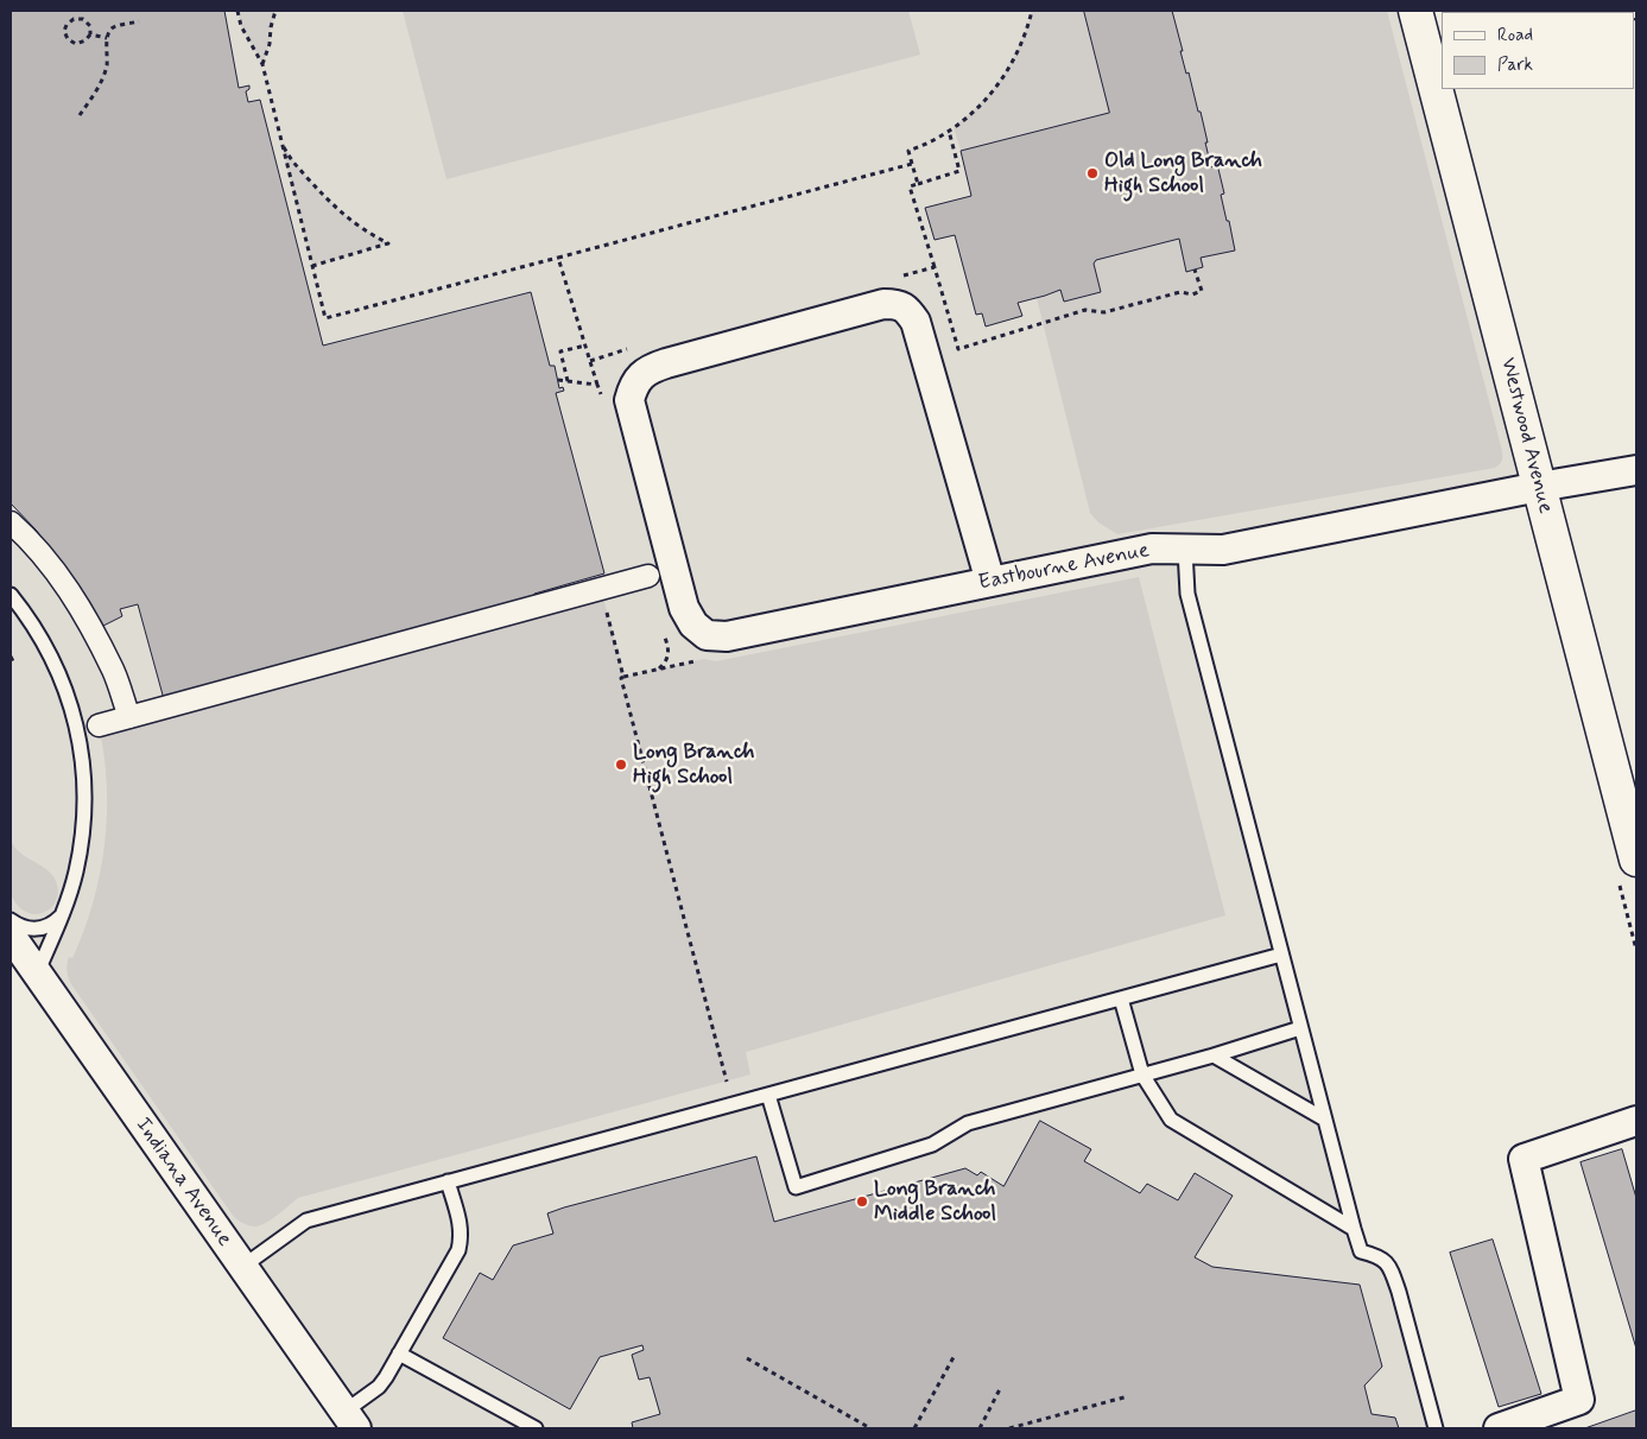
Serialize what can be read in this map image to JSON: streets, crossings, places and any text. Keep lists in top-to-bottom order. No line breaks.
{"streets":{"street":["Westwood Avenue","Eastbourne Avenue","Indiana Avenue"]},"crossings":[["Westwood Avenue","Eastbourne Avenue"]],"places":["Old Long Branch High School","Long Branch High School","Long Branch Middle School"],"legend":["Road","Park"]}
